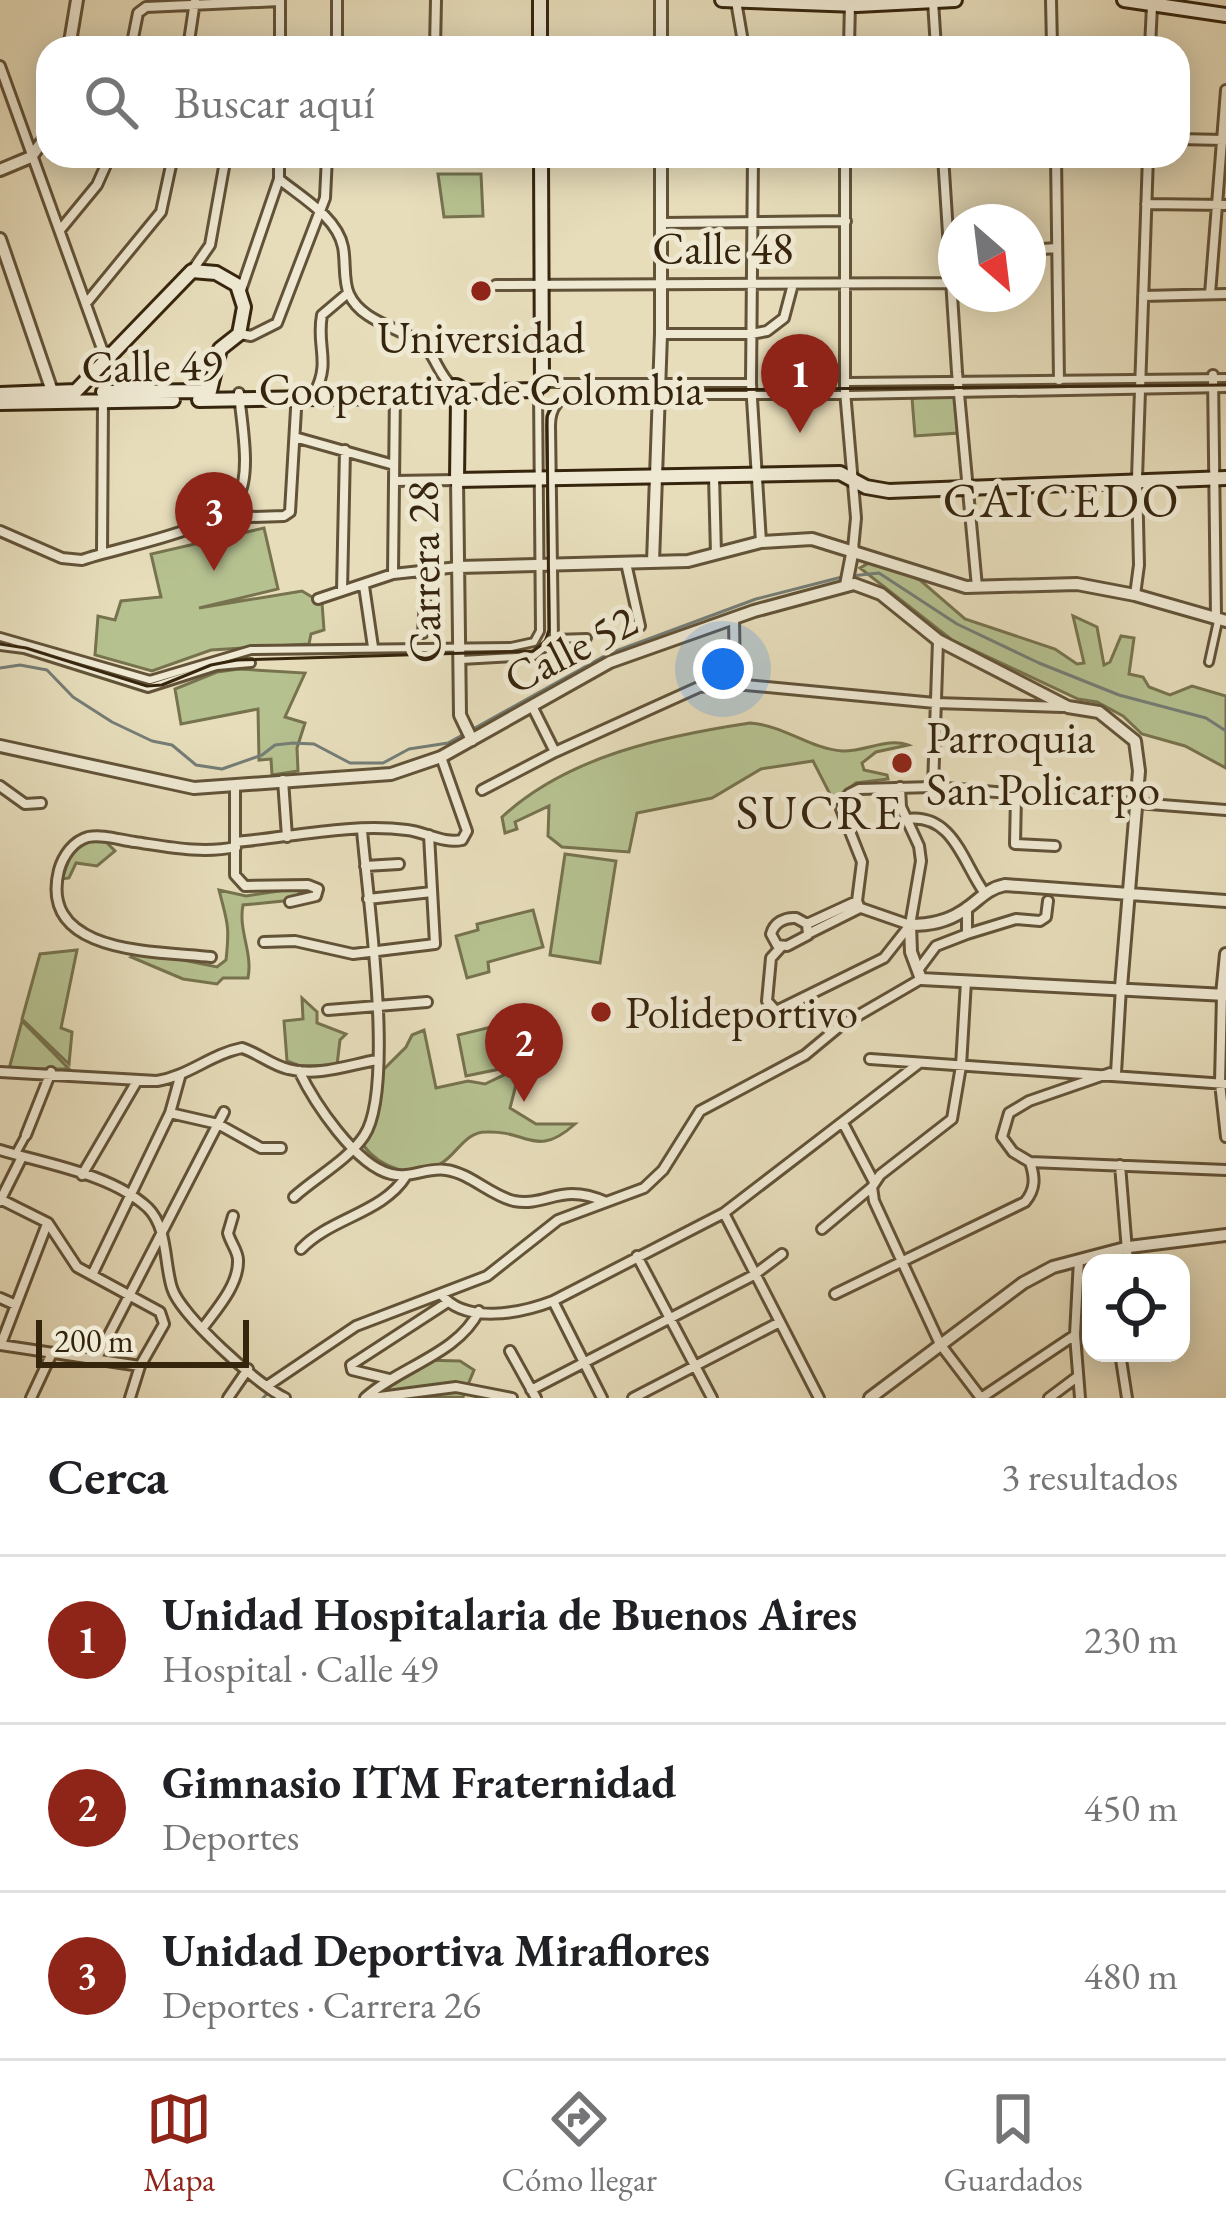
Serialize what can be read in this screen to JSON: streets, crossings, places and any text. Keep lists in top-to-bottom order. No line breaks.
{"streets":{"main road":["Calle 49","Carrera 28"],"street":["Calle 48","Calle 52"]},"crossings":[["Calle 49","Carrera 28"],["Carrera 28","Calle 52"]],"districts":["CAICEDO","SUCRE"],"places":["Universidad Cooperativa de Colombia","Parroquia San Policarpo","Polideportivo"],"scale_bar":"200 m","north":"bottom right","page":{"search":"Buscar aquí","pins":["1","3","2"],"scale":"200 m","heading":["Cerca","3 resultados"],"list":[{"mark":"1","name":"Unidad Hospitalaria de Buenos Aires","note":"Hospital · Calle 49","value":"230 m"},{"mark":"2","name":"Gimnasio ITM Fraternidad","note":"Deportes","value":"450 m"},{"mark":"3","name":"Unidad Deportiva Miraflores","note":"Deportes · Carrera 26","value":"480 m"}],"nav":["Mapa","Cómo llegar","Guardados"]}}
